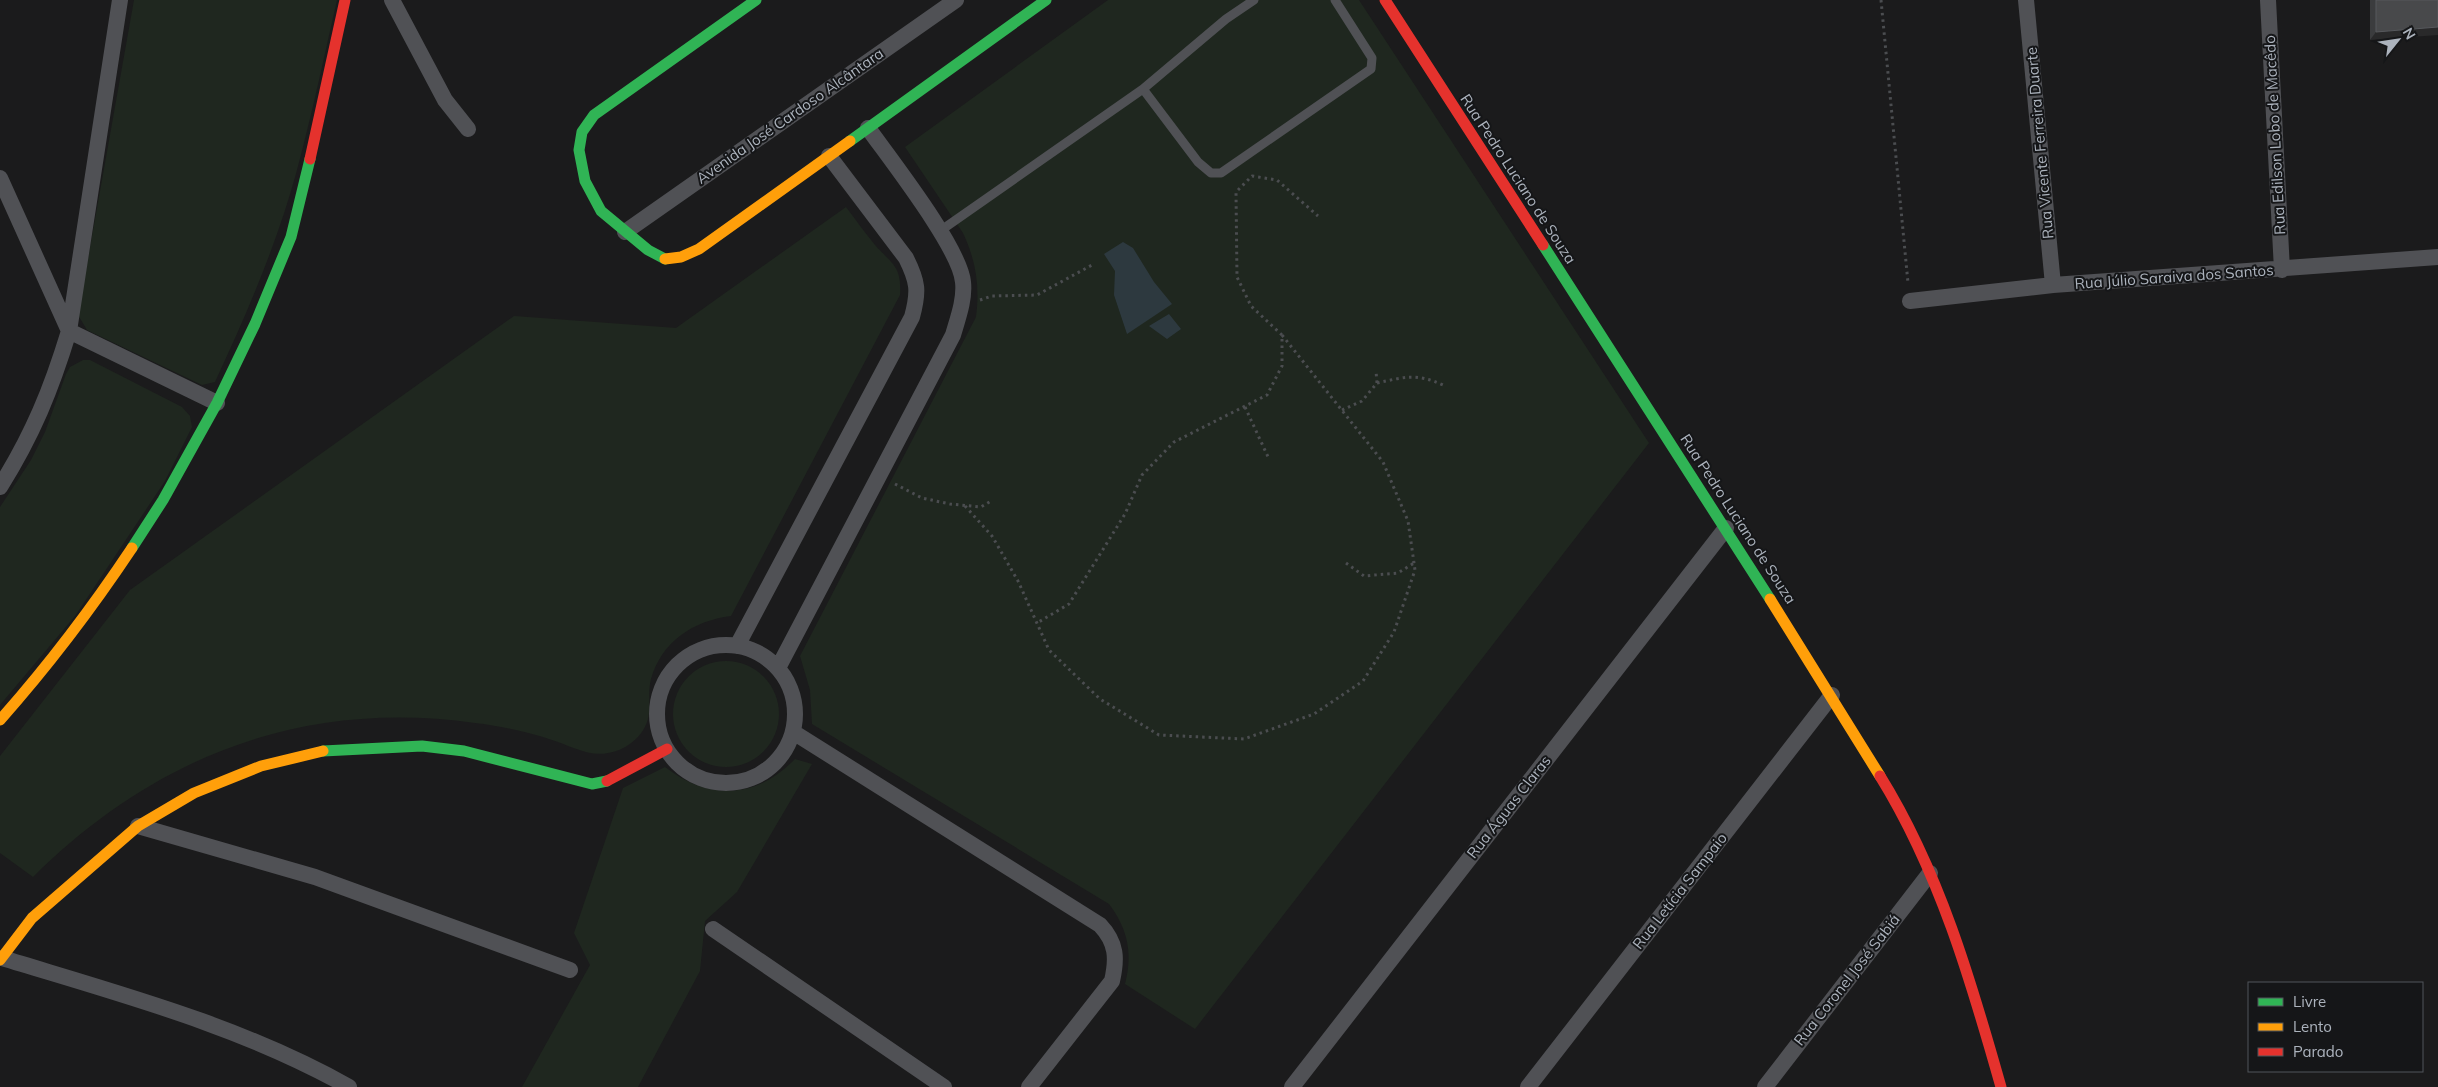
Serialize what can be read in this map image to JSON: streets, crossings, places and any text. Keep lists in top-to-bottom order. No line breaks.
{"streets":{"street":["Avenida José Cardoso Alcântara","Rua Edilson Lobo de Macêdo","Rua Vicente Ferreira Duarte","Rua Pedro Luciano de Souza","Rua Júlio Saraiva dos Santos","Rua Águas Claras","Rua Letícia Sampaio","Rua Coronel José Sabiá"]},"crossings":[["Rua Edilson Lobo de Macêdo","Rua Júlio Saraiva dos Santos"],["Rua Vicente Ferreira Duarte","Rua Júlio Saraiva dos Santos"],["Rua Pedro Luciano de Souza","Rua Águas Claras"],["Rua Pedro Luciano de Souza","Rua Letícia Sampaio"],["Rua Pedro Luciano de Souza","Rua Coronel José Sabiá"]],"legend":["Livre","Lento","Parado"],"north":"top right"}
